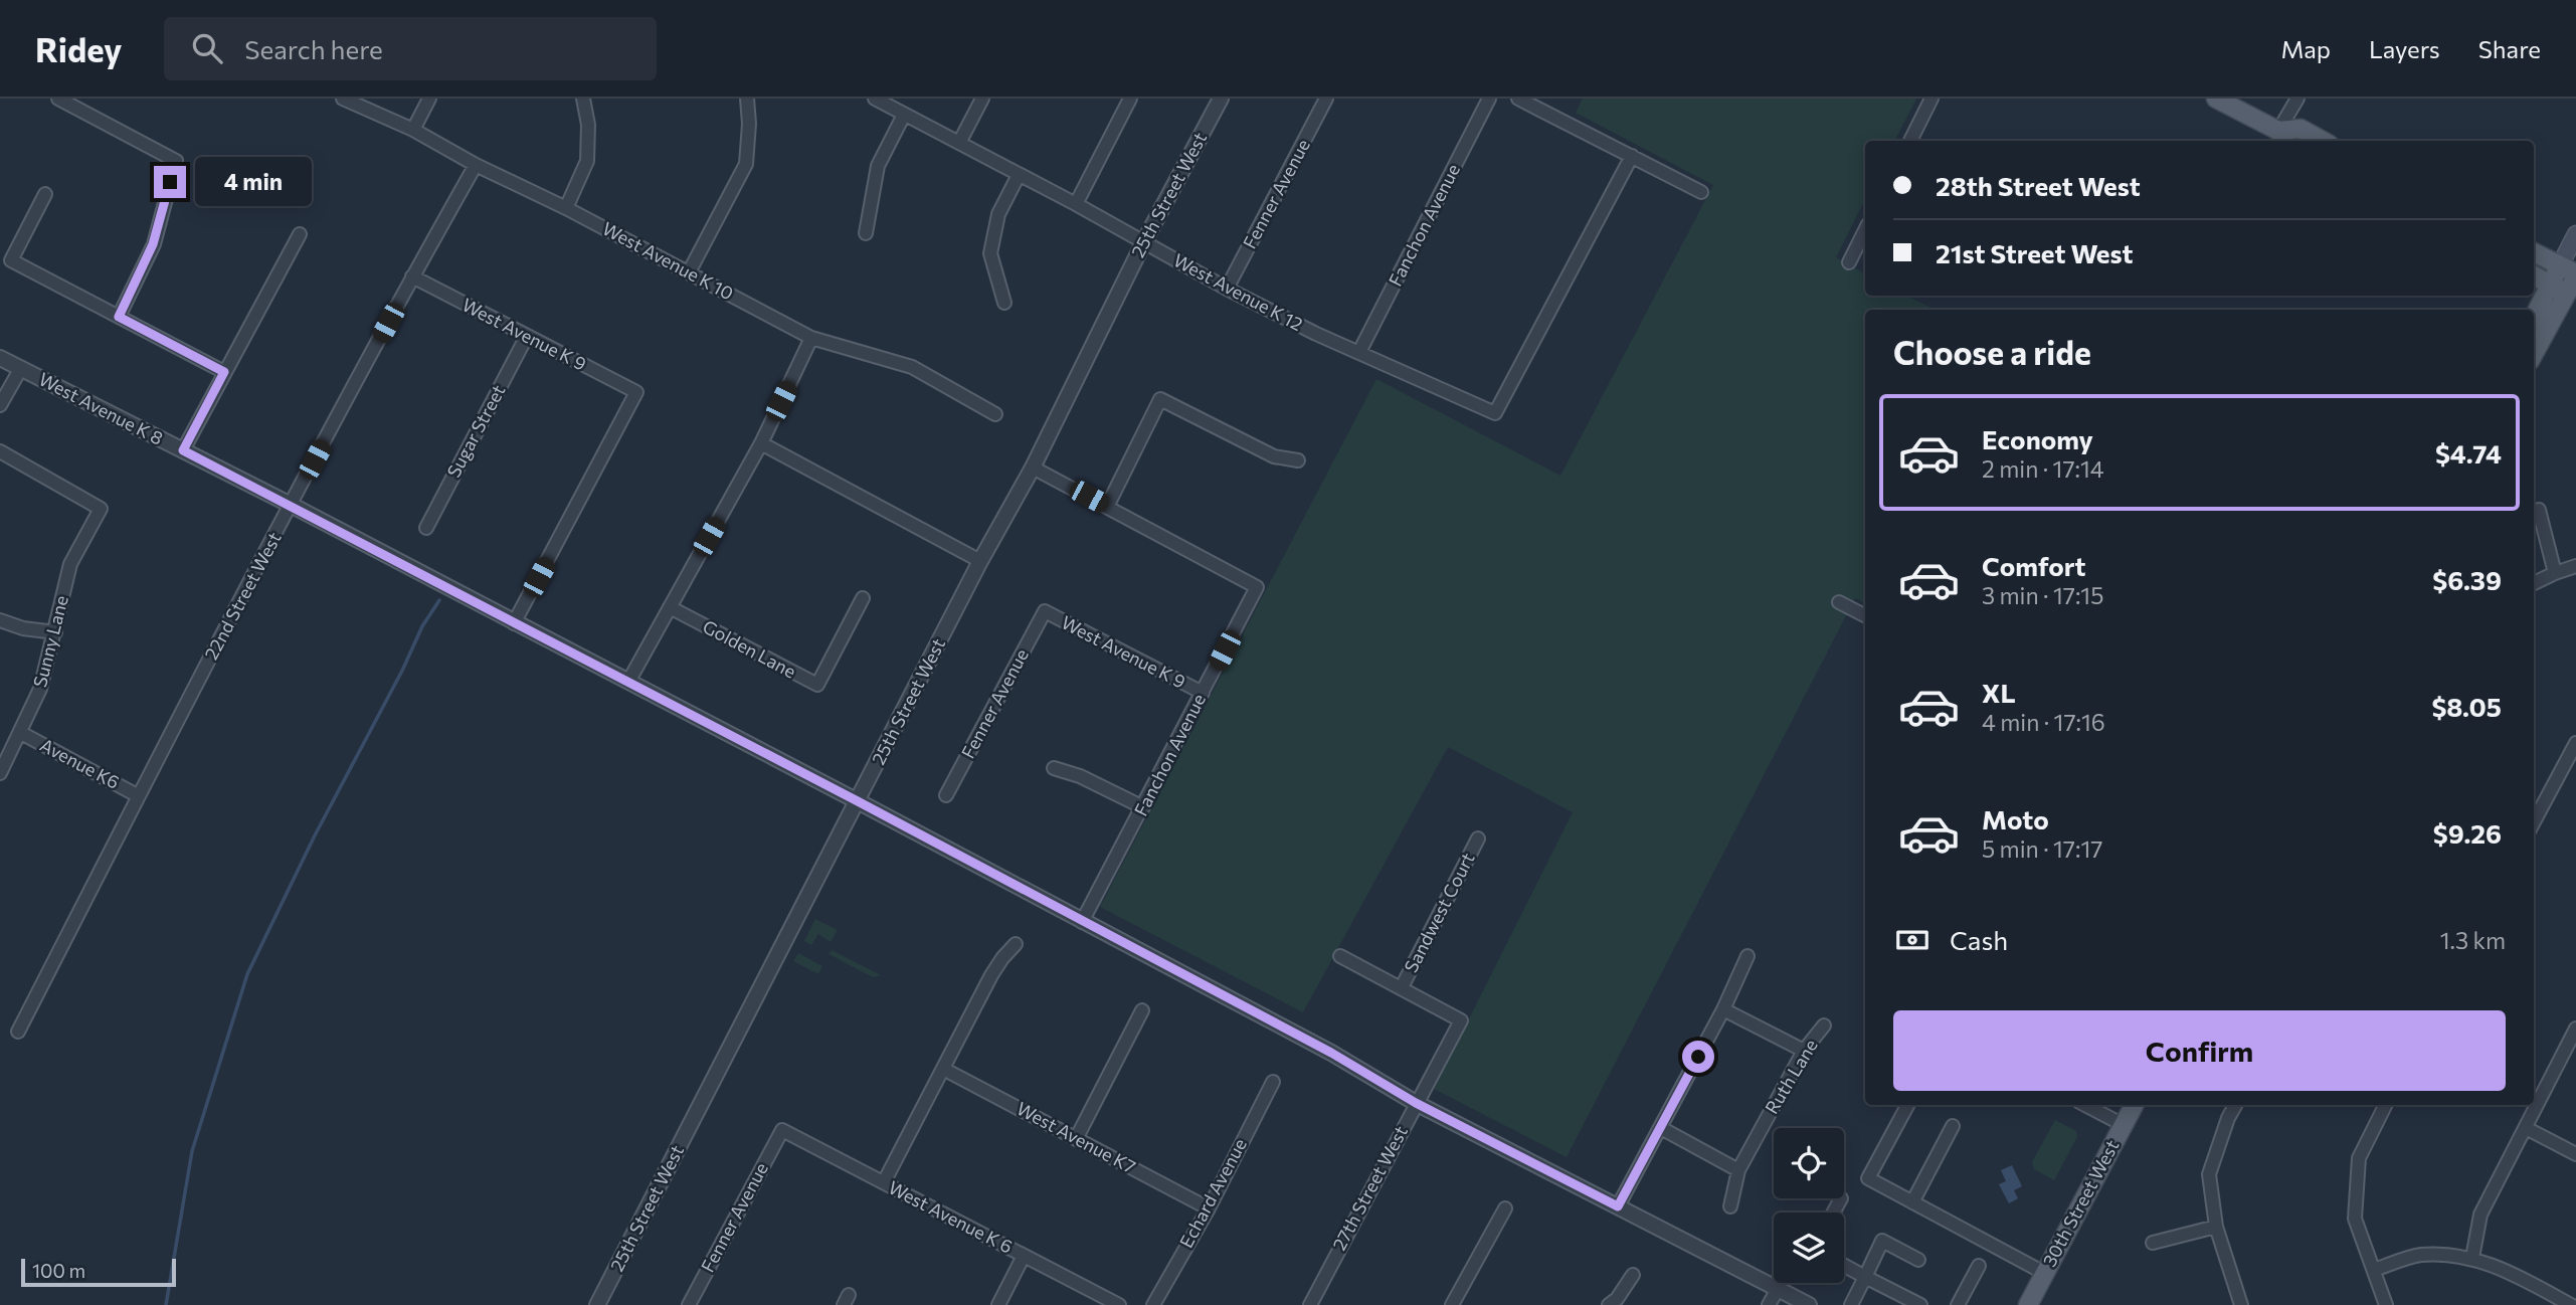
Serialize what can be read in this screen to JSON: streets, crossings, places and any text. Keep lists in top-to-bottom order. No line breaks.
{"streets":{"main road":["30th Street West"],"street":["Fenner Avenue","25th Street West","Fanchon Avenue","West Avenue K 10","West Avenue K 12","West Avenue K 9","West Avenue K 8","Sugar Street","22nd Street West","Sunny Lane","Golden Lane","Avenue K6","Sandwest Court","Ruth Lane","West Avenue K7","27th Street West","Echard Avenue","West Avenue K 6"]},"crossings":[["Fenner Avenue","West Avenue K 12"],["Fenner Avenue","West Avenue K 9"],["Fenner Avenue","West Avenue K 6"],["25th Street West","West Avenue K 12"],["25th Street West","West Avenue K 8"],["Fanchon Avenue","West Avenue K 12"],["Fanchon Avenue","West Avenue K 9"],["Fanchon Avenue","West Avenue K 8"],["West Avenue K 10","22nd Street West"],["West Avenue K 9","West Avenue K 8"],["West Avenue K 9","Sugar Street"],["West Avenue K 9","22nd Street West"],["West Avenue K 8","22nd Street West"],["West Avenue K 8","27th Street West"],["22nd Street West","Avenue K6"],["Sunny Lane","Avenue K6"],["Sandwest Court","27th Street West"],["West Avenue K7","Echard Avenue"]],"scale_bar":"100 m","page":{"header":"Ridey","search":"Search here","nav":["Map","Layers","Share"],"banner":["28th Street West","21st Street West"],"bubble":"4 min","heading":"Choose a ride","list":[{"name":"Economy","note":"2 min · 17:14","value":"$4.74"},{"name":"Comfort","note":"3 min · 17:15","value":"$6.39"},{"name":"XL","note":"4 min · 17:16","value":"$8.05"},{"name":"Moto","note":"5 min · 17:17","value":"$9.26"}],"pay":["Cash","1.3 km"],"buttons":"Confirm","scale":"100 m"}}
